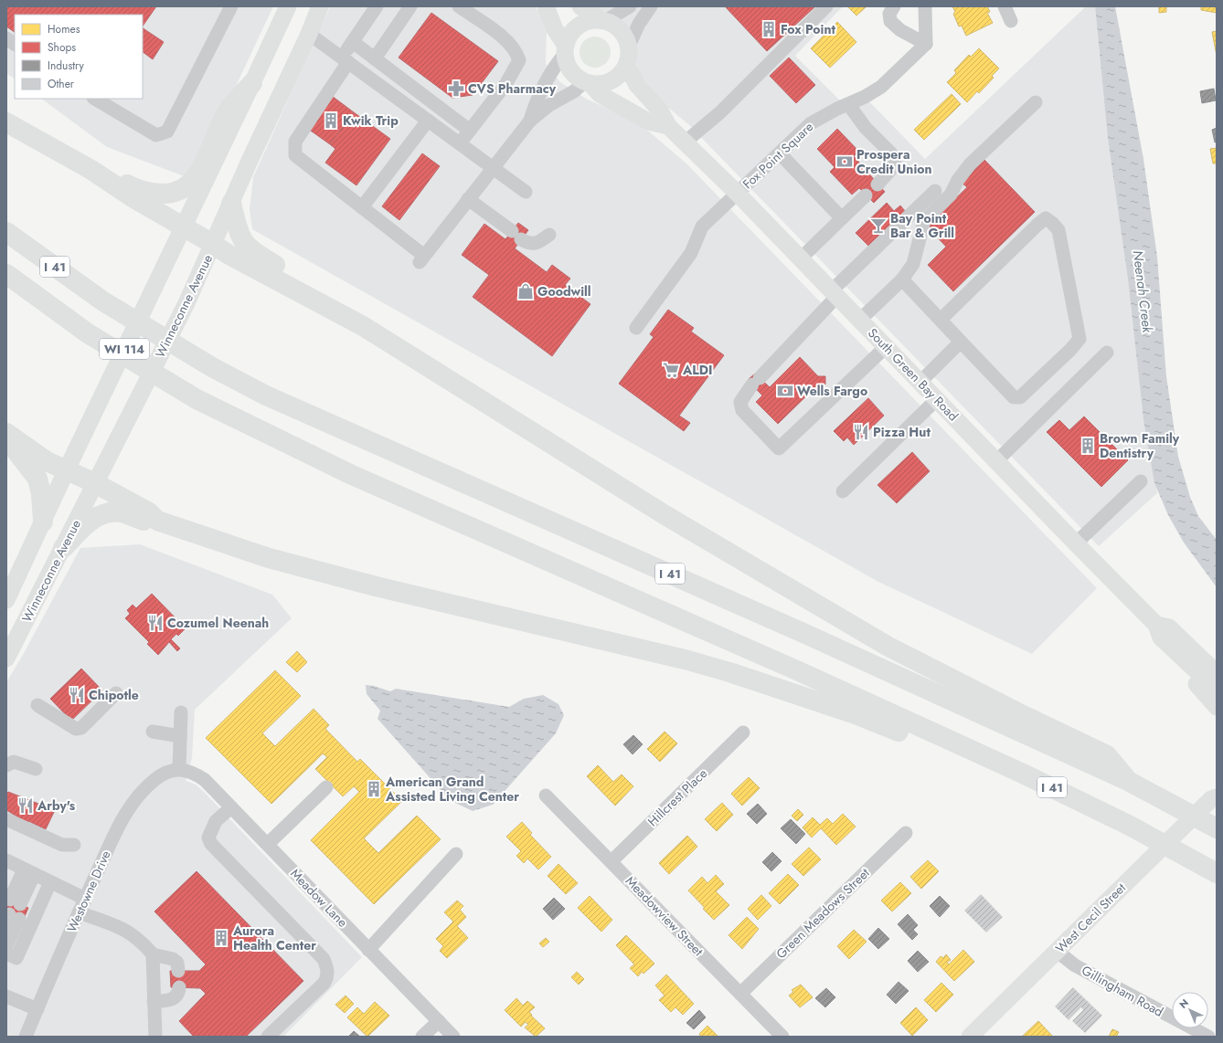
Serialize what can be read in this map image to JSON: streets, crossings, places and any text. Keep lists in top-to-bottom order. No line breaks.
{"streets":{"highway":["I 41"],"main road":["Winneconne Avenue","WI 114","South Green Bay Road","West Cecil Street"],"street":["Fox Point Square","Hillcrest Place","Westowne Drive","Meadow Lane","Green Meadows Street","Meadowview Street","Gillingham Road"]},"crossings":[["Fox Point Square","South Green Bay Road"],["Hillcrest Place","Meadowview Street"],["Westowne Drive","Meadow Lane"],["Green Meadows Street","Meadowview Street"],["West Cecil Street","Gillingham Road"]],"water":["Neenah Creek"],"places":{"building":["Fox Point","Kwik Trip","Brown Family Dentistry","American Grand Assisted Living Center","Aurora Health Center"],"pharmacy":["CVS Pharmacy"],"bank":["Prospera Credit Union","Wells Fargo"],"bar":["Bay Point Bar & Grill"],"shop":["Goodwill"],"supermarket":["ALDI"],"restaurant":["Pizza Hut","Cozumel Neenah","Chipotle","Arby's"]},"legend":["Homes","Shops","Industry","Other"],"north":"top left"}
